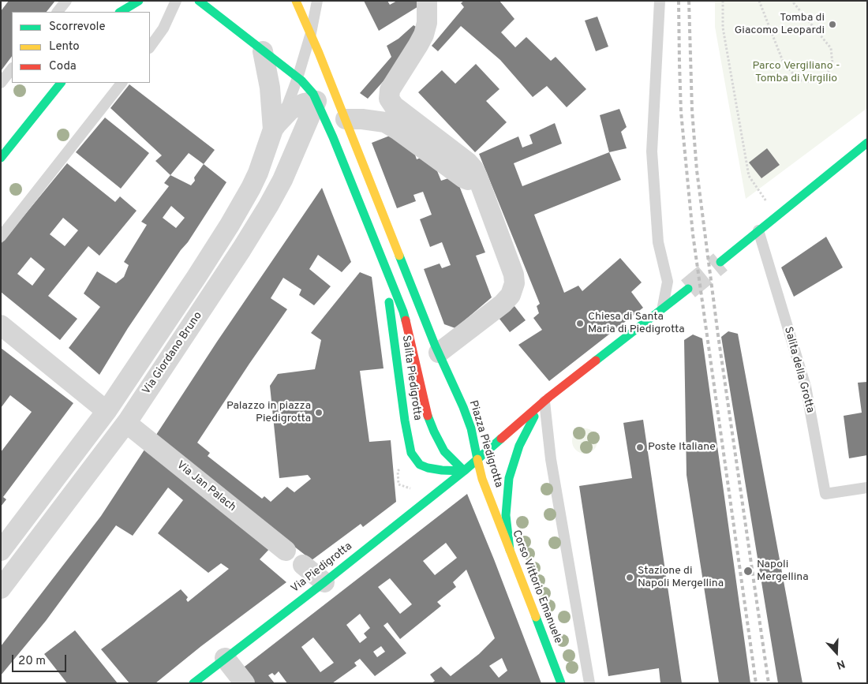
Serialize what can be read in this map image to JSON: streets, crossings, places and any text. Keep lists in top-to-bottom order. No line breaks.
{"streets":{"main road":["Salita Piedigrotta","Piazza Piedigrotta","Via Piedigrotta","Corso Vittorio Emanuele"],"street":["Via Giordano Bruno","Via Jan Palach"],"lane":["Salita della Grotta"]},"crossings":[["Via Giordano Bruno","Salita Piedigrotta"],["Via Giordano Bruno","Via Jan Palach"],["Salita Piedigrotta","Piazza Piedigrotta"],["Salita Piedigrotta","Via Piedigrotta"],["Salita Piedigrotta","Corso Vittorio Emanuele"],["Piazza Piedigrotta","Via Piedigrotta"],["Piazza Piedigrotta","Corso Vittorio Emanuele"]],"parks":["Parco Vergiliano - Tomba di Virgilio"],"places":["Tomba di Giacomo Leopardi","Chiesa di Santa Maria di Piedigrotta","Palazzo in piazza Piedigrotta","Poste Italiane","Napoli Mergellina","Stazione di Napoli Mergellina"],"legend":["Scorrevole","Lento","Coda"],"scale_bar":"20 m","north":"bottom"}
